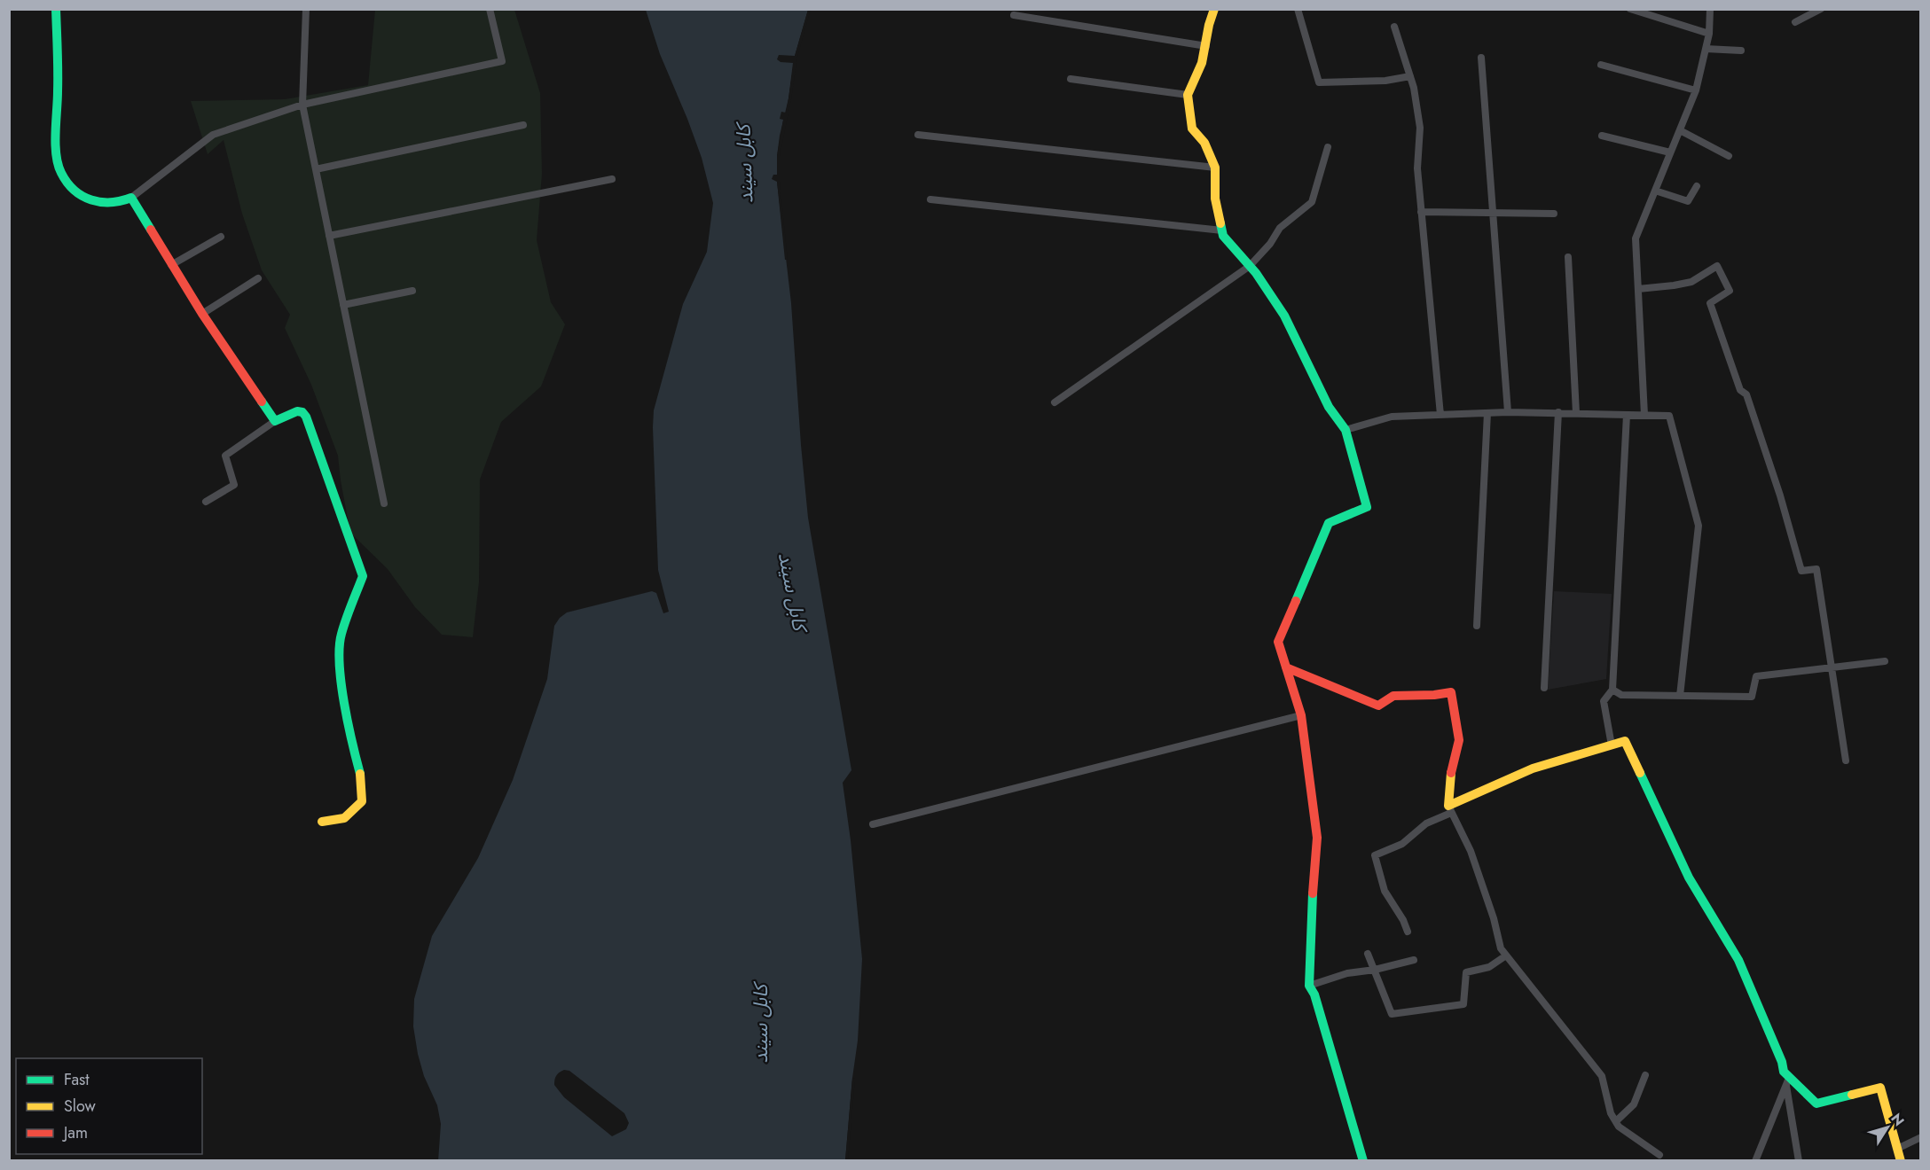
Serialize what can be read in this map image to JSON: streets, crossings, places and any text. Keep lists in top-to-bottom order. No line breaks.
{"water":["کابل سيند"],"legend":["Fast","Slow","Jam"],"north":"top right"}
